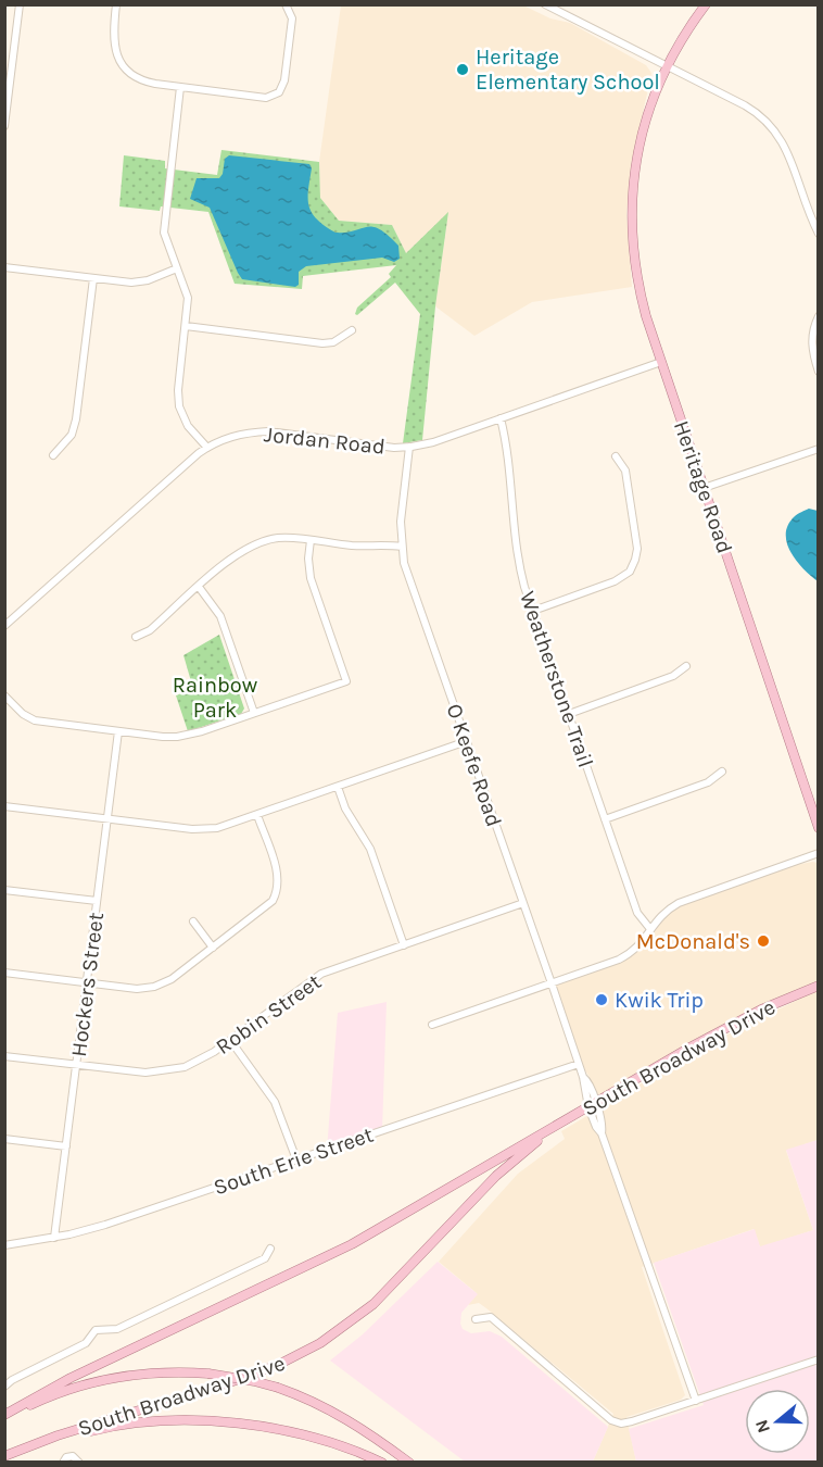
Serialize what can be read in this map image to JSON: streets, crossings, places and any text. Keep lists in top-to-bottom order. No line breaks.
{"streets":{"main road":["Heritage Road","South Broadway Drive"],"street":["Jordan Road","Weatherstone Trail","O Keefe Road","Hockers Street","Robin Street","South Erie Street"]},"crossings":[["Jordan Road","Heritage Road"],["Jordan Road","Weatherstone Trail"],["Jordan Road","O Keefe Road"],["O Keefe Road","Robin Street"],["O Keefe Road","South Broadway Drive"],["O Keefe Road","South Erie Street"],["Hockers Street","Robin Street"],["Hockers Street","South Erie Street"]],"parks":["Rainbow Park"],"places":["Heritage Elementary School","McDonald's","Kwik Trip"],"north":"left"}
